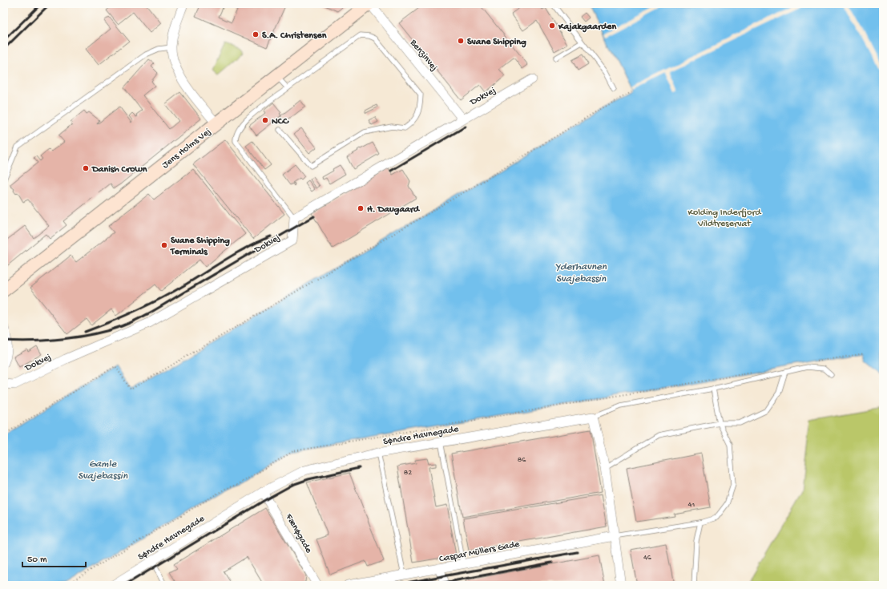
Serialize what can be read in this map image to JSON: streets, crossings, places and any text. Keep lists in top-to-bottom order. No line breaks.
{"streets":{"main road":["Jens Holms Vej"],"street":["Benzinvej","Dokvej","Søndre Havnegade","Fænøgade","Caspar Müllers Gade"]},"crossings":[["Benzinvej","Dokvej"],["Benzinvej","Jens Holms Vej"],["Søndre Havnegade","Fænøgade"]],"water":["Yderhavnen Svajebassin","Gamle Svajebassin"],"parks":["Kolding Inderfjord Vildtreservat"],"places":["Kajakgaarden","S.A. Christensen","Svane Shipping","NCC","Danish Crown","H. Daugaard","Svane Shipping Terminals"],"house_numbers":["86","82","41","46"],"scale_bar":"50 m"}
